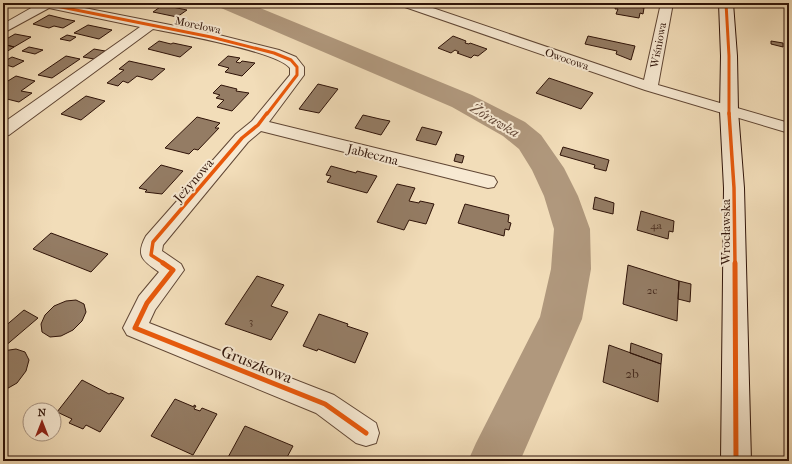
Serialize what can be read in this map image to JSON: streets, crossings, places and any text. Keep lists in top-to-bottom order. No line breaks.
{"streets":{"street":["Morelowa","Wiśniowa","Owocowa","Jabłeczna","Jeżynowa","Wrocławska","Gruszkowa"]},"crossings":[["Morelowa","Jeżynowa"],["Wiśniowa","Owocowa"],["Owocowa","Wrocławska"],["Jabłeczna","Jeżynowa"],["Jeżynowa","Gruszkowa"]],"water":["Żórawka"],"house_numbers":["4a","2c","3","2b"],"north":"top"}
